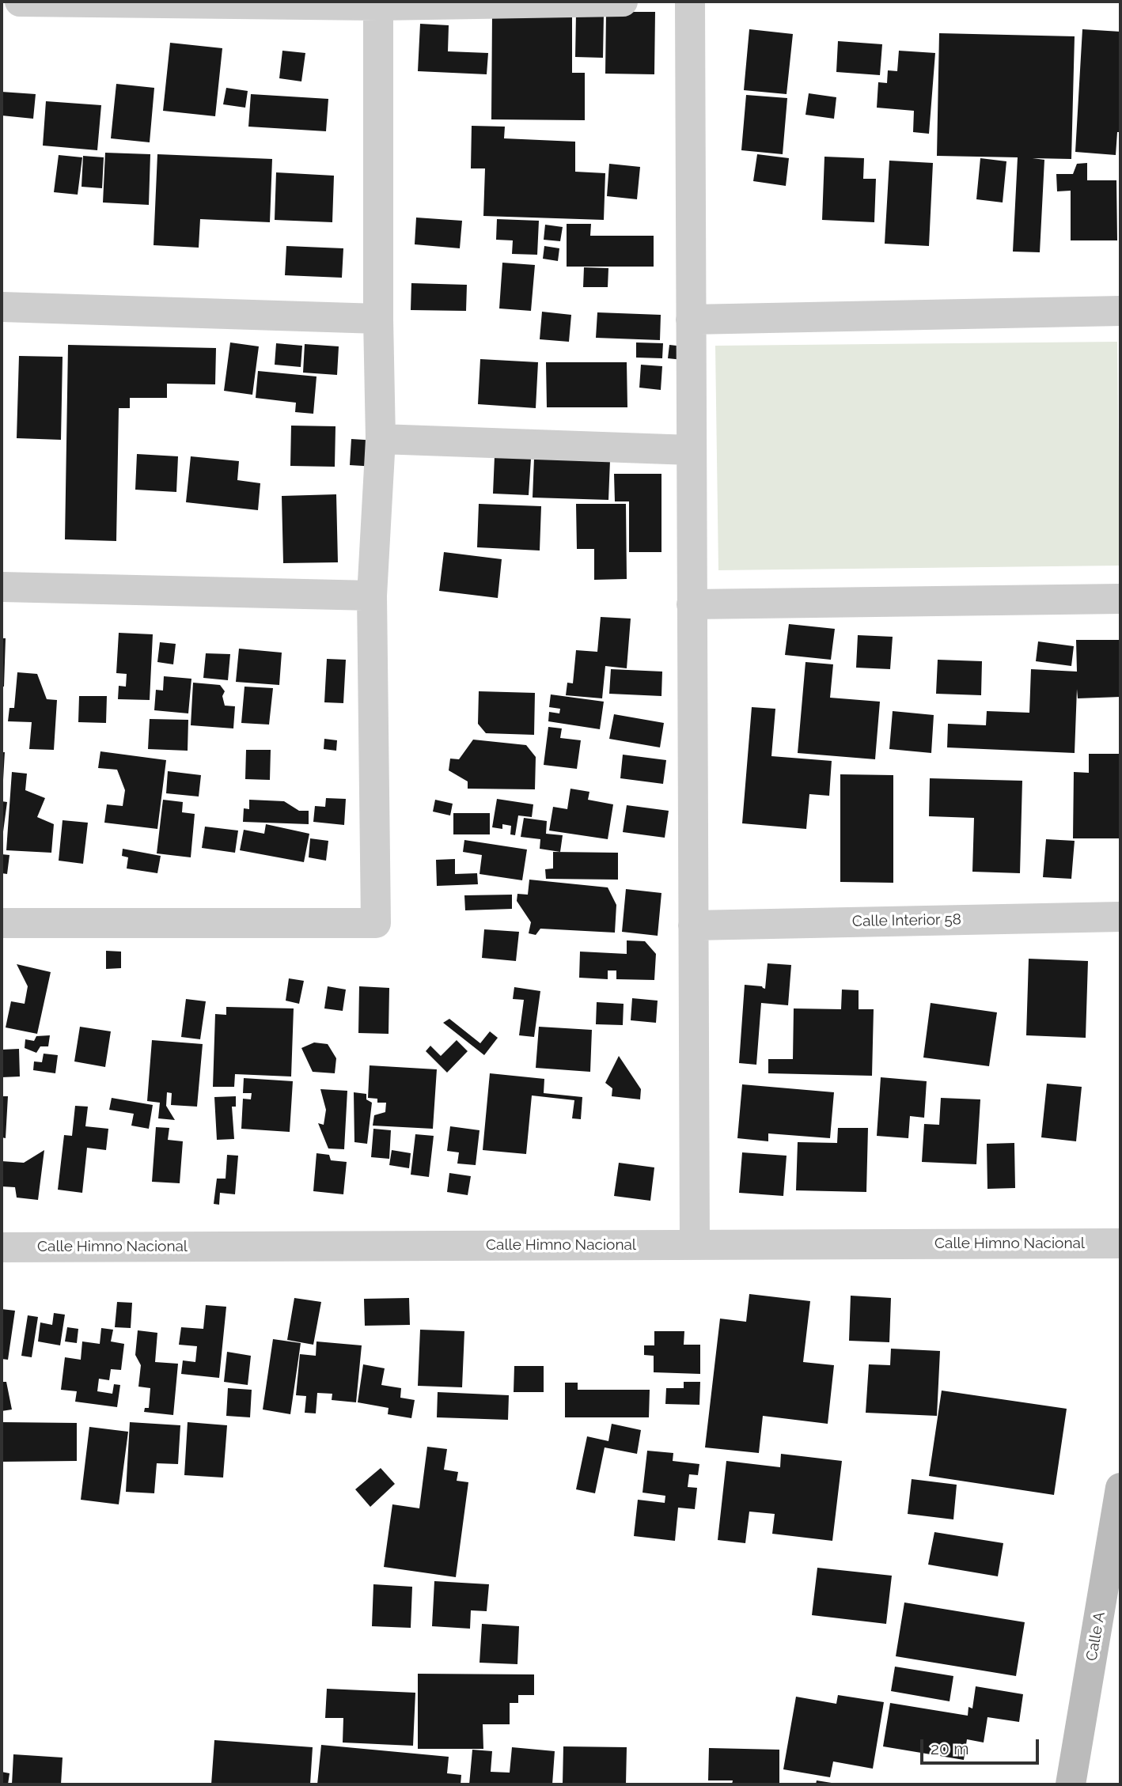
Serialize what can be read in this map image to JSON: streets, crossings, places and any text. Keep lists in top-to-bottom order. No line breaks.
{"streets":{"street":["Calle Interior 58","Calle Himno Nacional","Calle A"]},"scale_bar":"20 m"}
